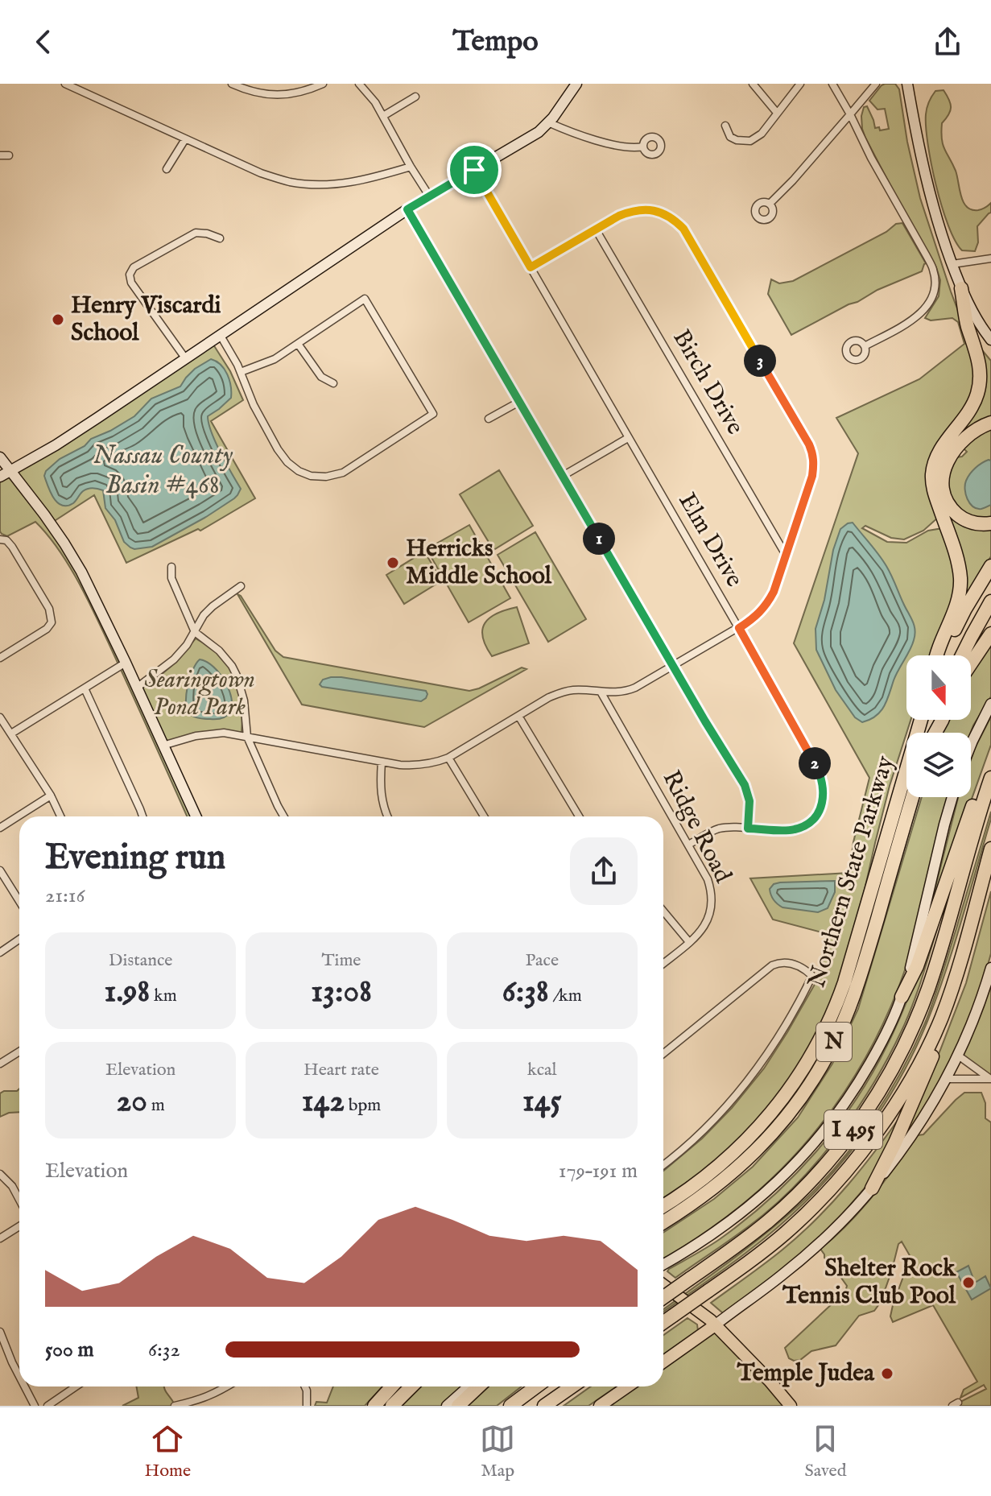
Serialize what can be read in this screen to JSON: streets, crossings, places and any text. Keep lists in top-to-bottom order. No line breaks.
{"streets":{"highway":["Northern State Parkway","N","I 495"],"street":["Birch Drive","Elm Drive","Ridge Road"]},"crossings":[["Elm Drive","Ridge Road"]],"water":["Nassau County Basin #468"],"parks":["Searingtown Pond Park"],"places":["Henry Viscardi School","Herricks Middle School","Shelter Rock Tennis Club Pool","Temple Judea"],"north":"bottom","page":{"header":"Tempo","pins":["3","1","2"],"heading":["Evening run","21:16"],"stats":[["Distance","1.98 km"],["Time","13:08"],["Pace","6:38 /km"],["Elevation","20 m"],["Heart rate","142 bpm"],["kcal","145"]],"chart":["Elevation","179–191 m"],"list":[{"name":"500 m","note":"6:32"}],"tabs":["Home","Map","Saved"]}}
